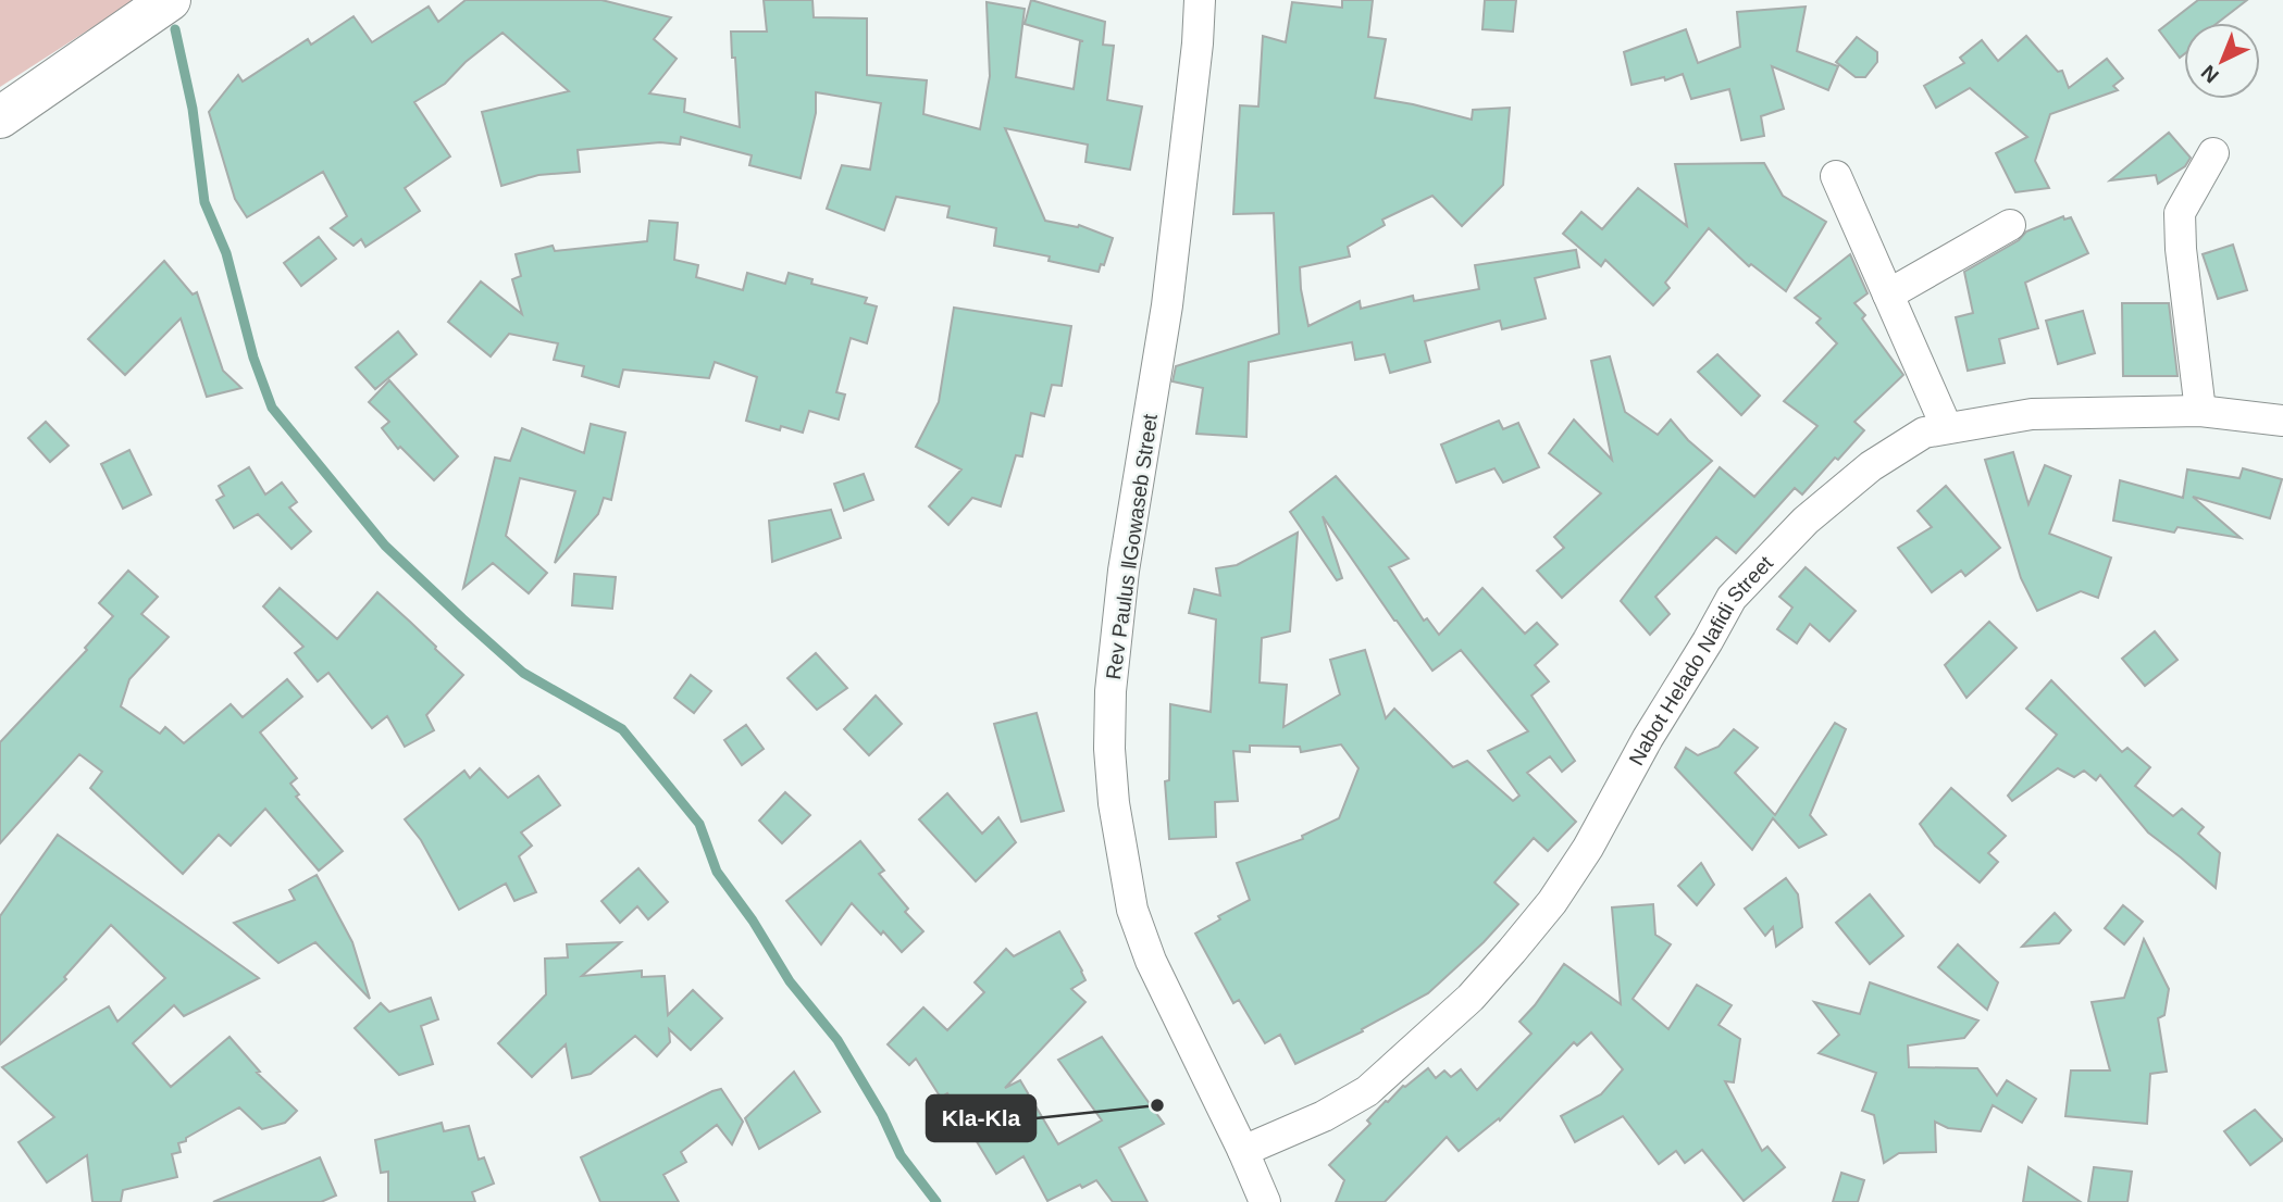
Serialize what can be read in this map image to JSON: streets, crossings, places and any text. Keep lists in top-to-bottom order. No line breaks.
{"streets":{"street":["Rev Paulus ǁGowaseb Street","Nabot Helado Nafidi Street"]},"crossings":[["Rev Paulus ǁGowaseb Street","Nabot Helado Nafidi Street"]],"places":["Kla-Kla"],"north":"bottom left"}
